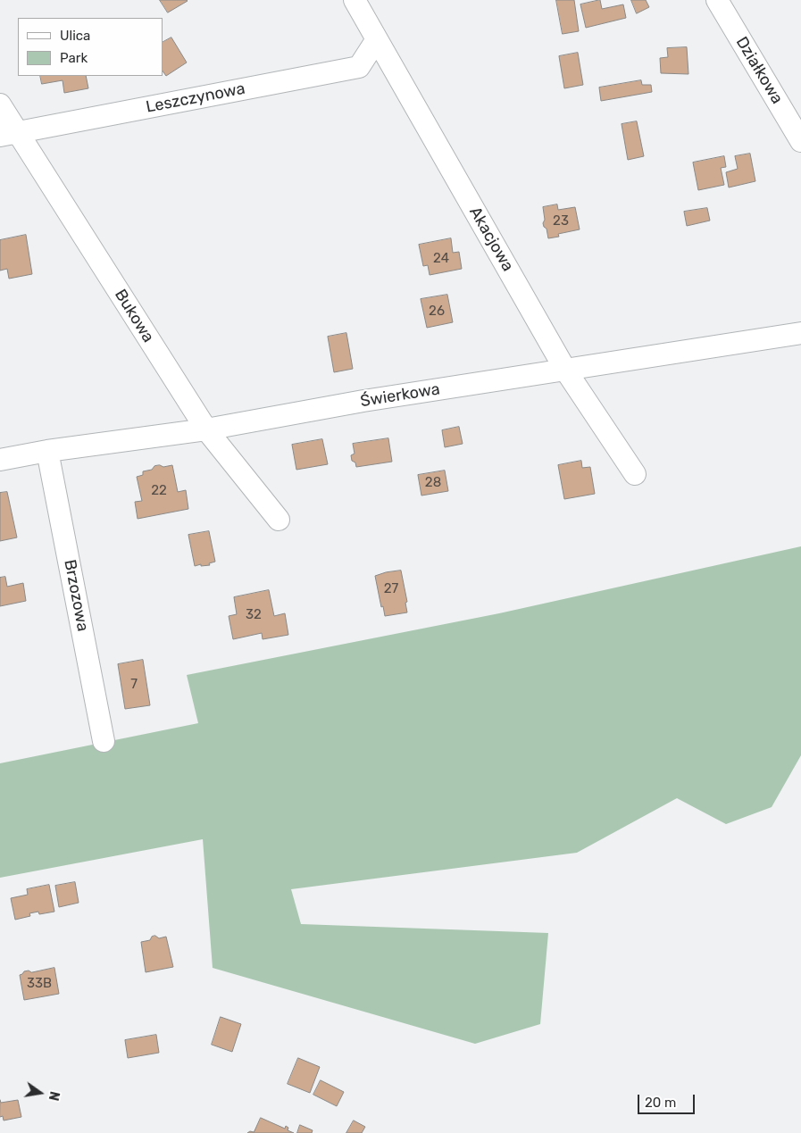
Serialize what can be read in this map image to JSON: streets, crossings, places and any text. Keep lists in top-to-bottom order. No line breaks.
{"streets":{"street":["Działkowa","Leszczynowa","Akacjowa","Bukowa","Świerkowa","Brzozowa"]},"crossings":[["Leszczynowa","Akacjowa"],["Leszczynowa","Bukowa"],["Akacjowa","Świerkowa"],["Bukowa","Świerkowa"],["Świerkowa","Brzozowa"]],"house_numbers":["23","24","26","28","22","27","32","7","33B"],"legend":["Ulica","Park"],"scale_bar":"20 m","north":"right"}
